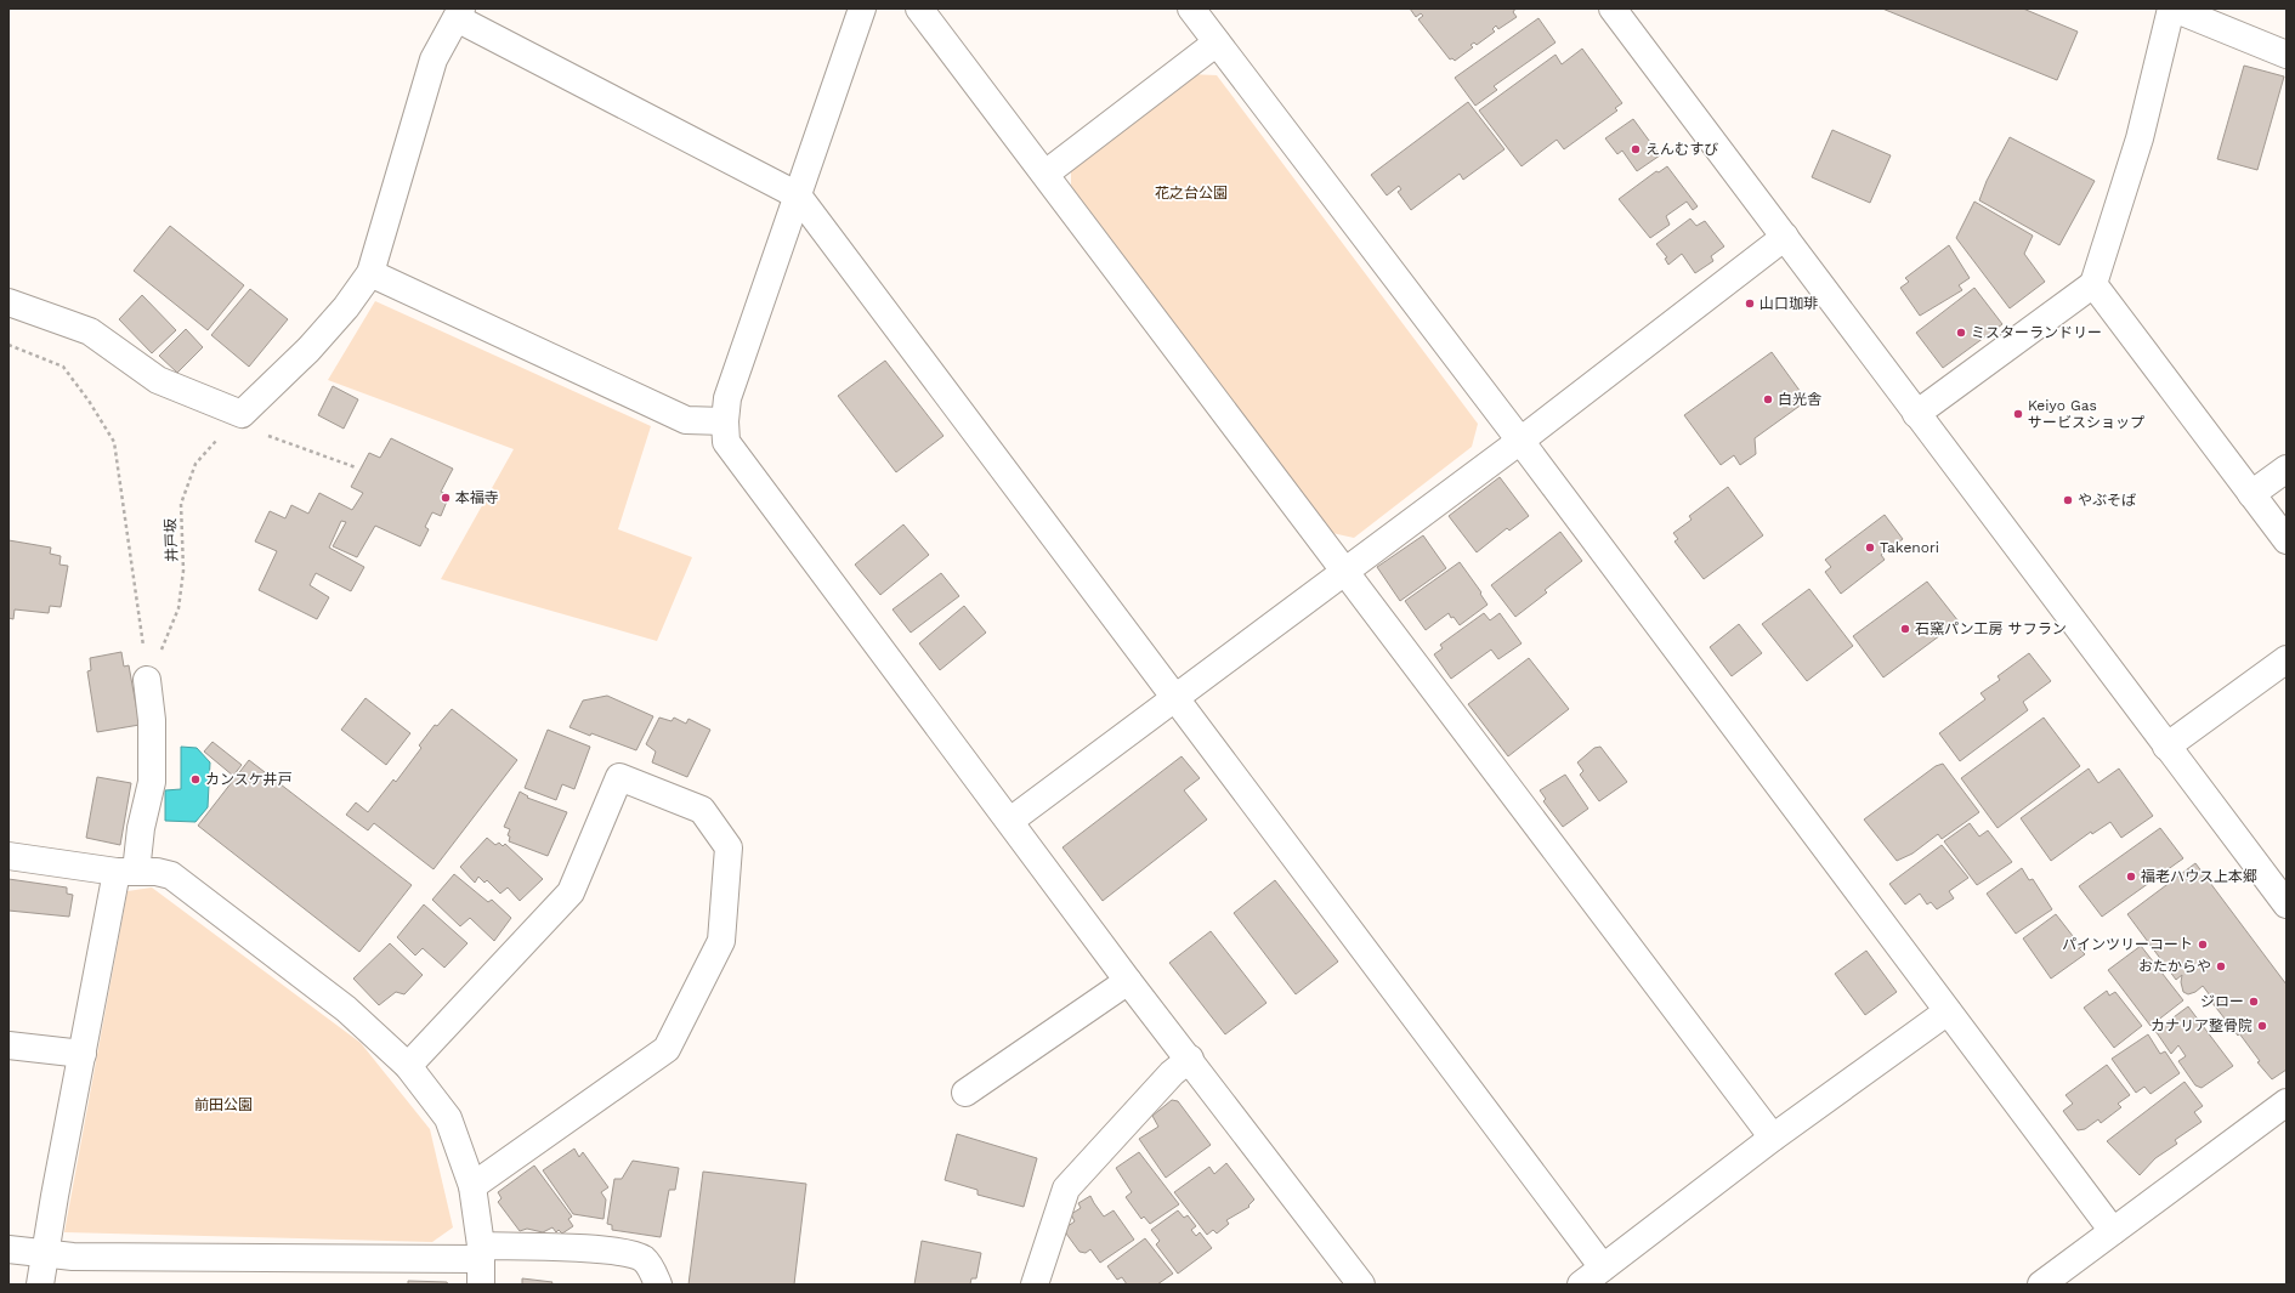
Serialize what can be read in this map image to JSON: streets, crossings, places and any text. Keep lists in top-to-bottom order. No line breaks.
{"streets":{"path":["井戸坂"]},"parks":["花之台公園","前田公園"],"places":["えんむすび","山口珈琲","ミスターランドリー","白光舎","Keiyo Gas サービスショップ","本福寺","やぶそば","Takenori","石窯パン工房 サフラン","カンスケ井戸","福老ハウス上本郷","パインツリーコート","おたからや","ジロー","カナリア整骨院"]}
